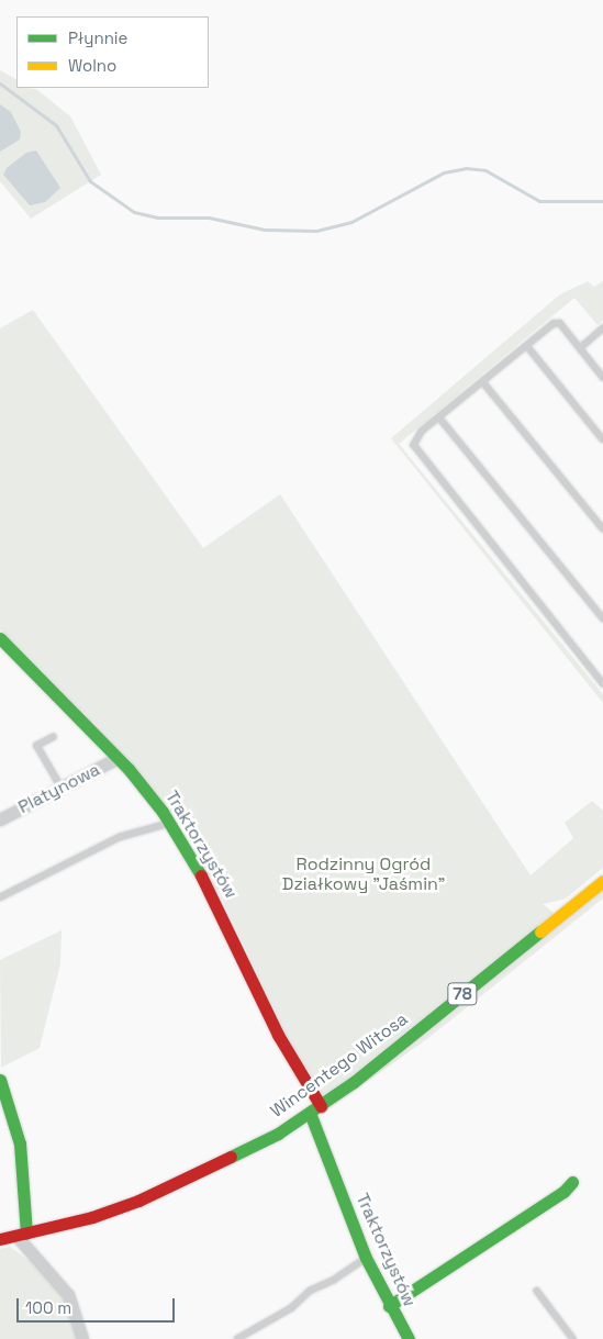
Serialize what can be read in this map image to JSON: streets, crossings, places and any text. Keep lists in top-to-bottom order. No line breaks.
{"streets":{"street":["Platynowa","Traktorzystów","78","Wincentego Witosa"]},"crossings":[["Platynowa","Traktorzystów"],["Traktorzystów","Wincentego Witosa"]],"parks":["Rodzinny Ogród Działkowy \"Jaśmin\""],"legend":["Płynnie","Wolno"],"scale_bar":"100 m"}
